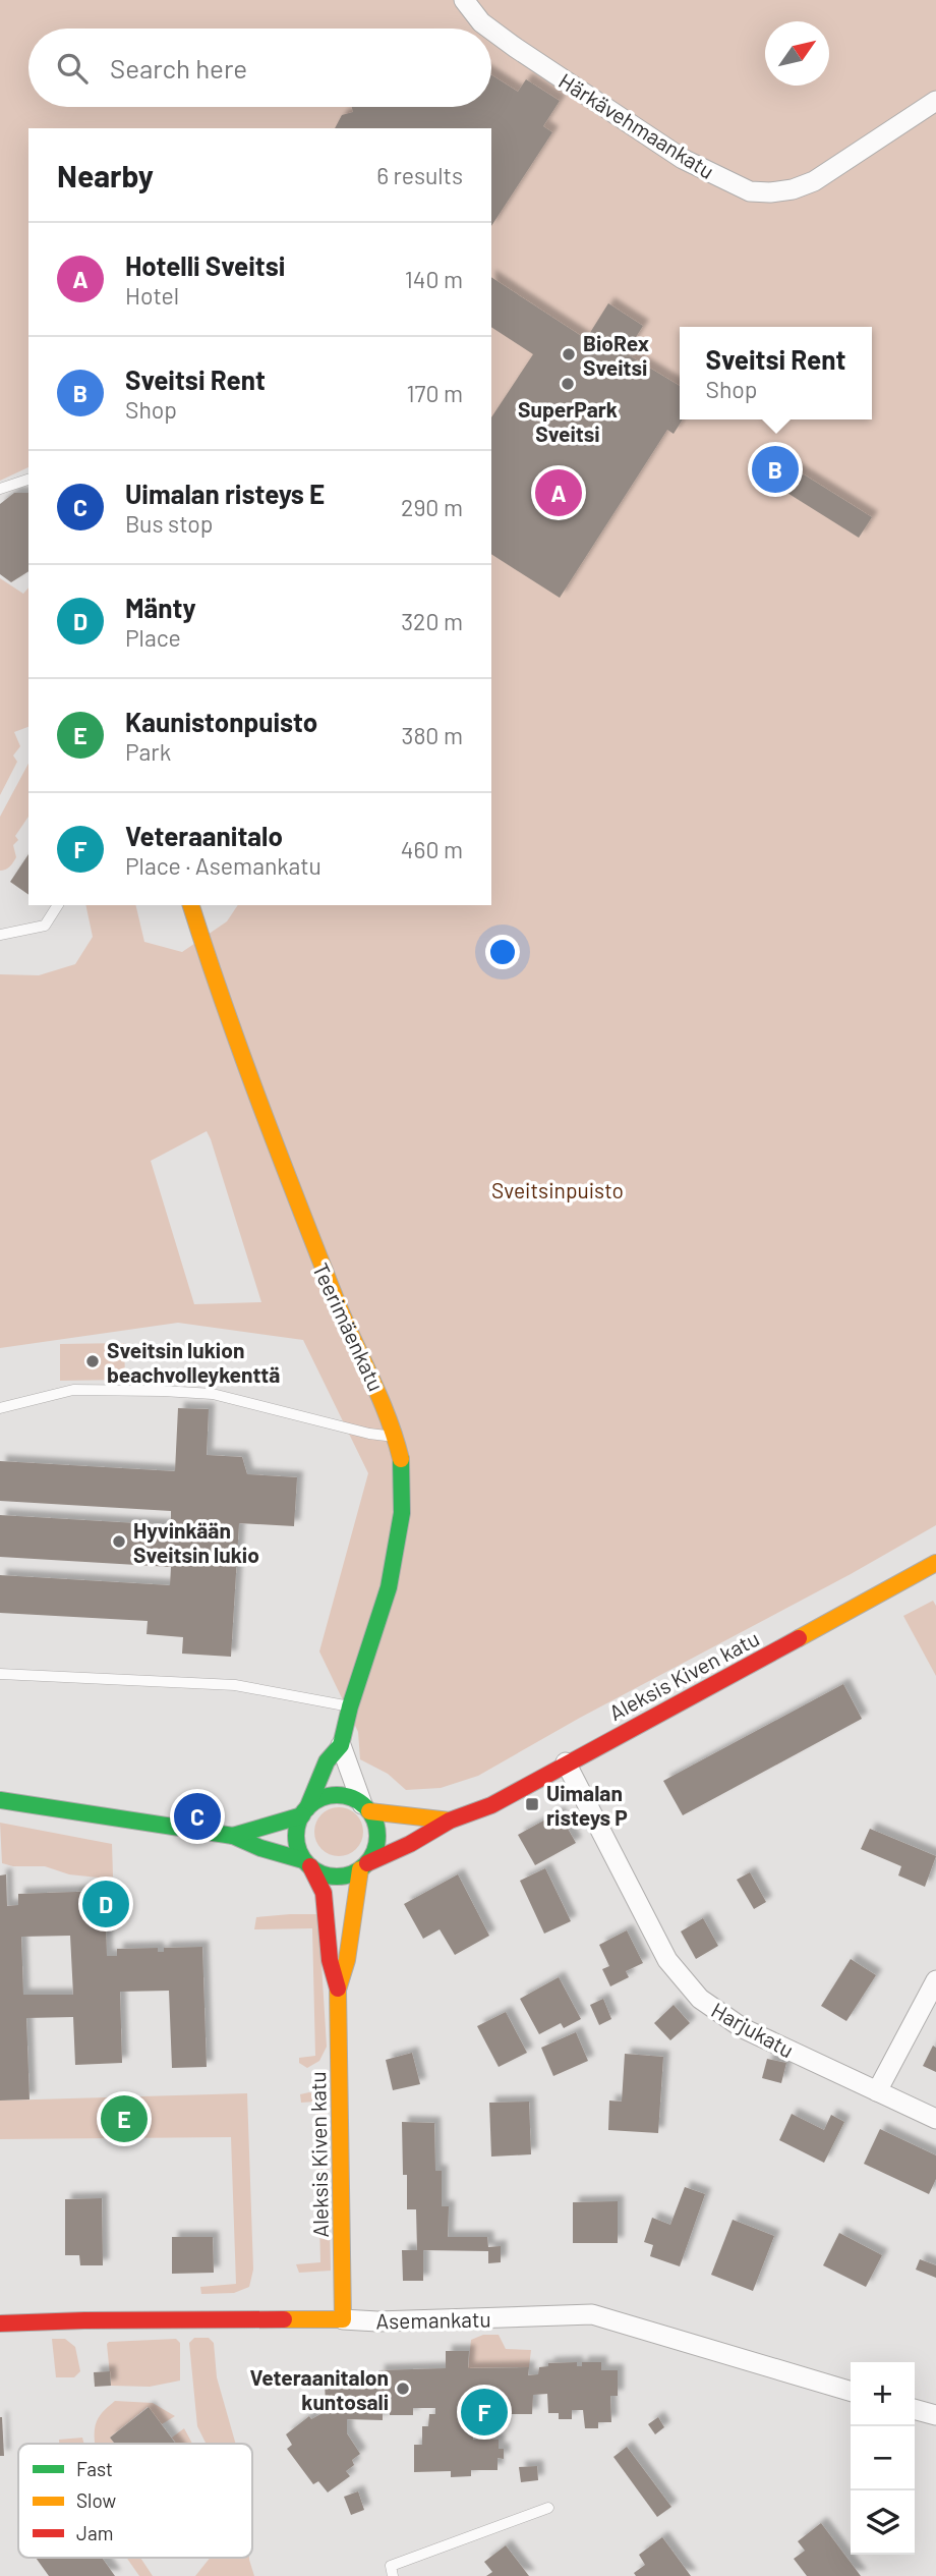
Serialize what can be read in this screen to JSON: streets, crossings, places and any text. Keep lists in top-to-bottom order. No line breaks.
{"streets":{"street":["Härkävehmaankatu","Teerimäenkatu","Aleksis Kiven katu","Harjukatu","Asemankatu"]},"crossings":[["Teerimäenkatu","Aleksis Kiven katu"],["Aleksis Kiven katu","Harjukatu"],["Aleksis Kiven katu","Asemankatu"]],"parks":["Sveitsinpuisto"],"places":{"other":["BioRex Sveitsi","SuperPark Sveitsi","Sveitsin lukion beachvolleykenttä","Hyvinkään Sveitsin lukio","Veteraanitalon kuntosali"],"transit":["Uimalan risteys P"]},"legend":["Fast","Slow","Jam"],"north":"top right","page":{"search":"Search here","heading":["Nearby","6 results"],"list":[{"mark":"A","name":"Hotelli Sveitsi","note":"Hotel","value":"140 m"},{"mark":"B","name":"Sveitsi Rent","note":"Shop","value":"170 m"},{"mark":"C","name":"Uimalan risteys E","note":"Bus stop","value":"290 m"},{"mark":"D","name":"Mänty","note":"Place","value":"320 m"},{"mark":"E","name":"Kaunistonpuisto","note":"Park","value":"380 m"},{"mark":"F","name":"Veteraanitalo","note":"Place · Asemankatu","value":"460 m"}],"popup":["Sveitsi Rent","Shop"],"pins":["B","A","C","D","E","F"],"map_buttons":["+","−"]}}
